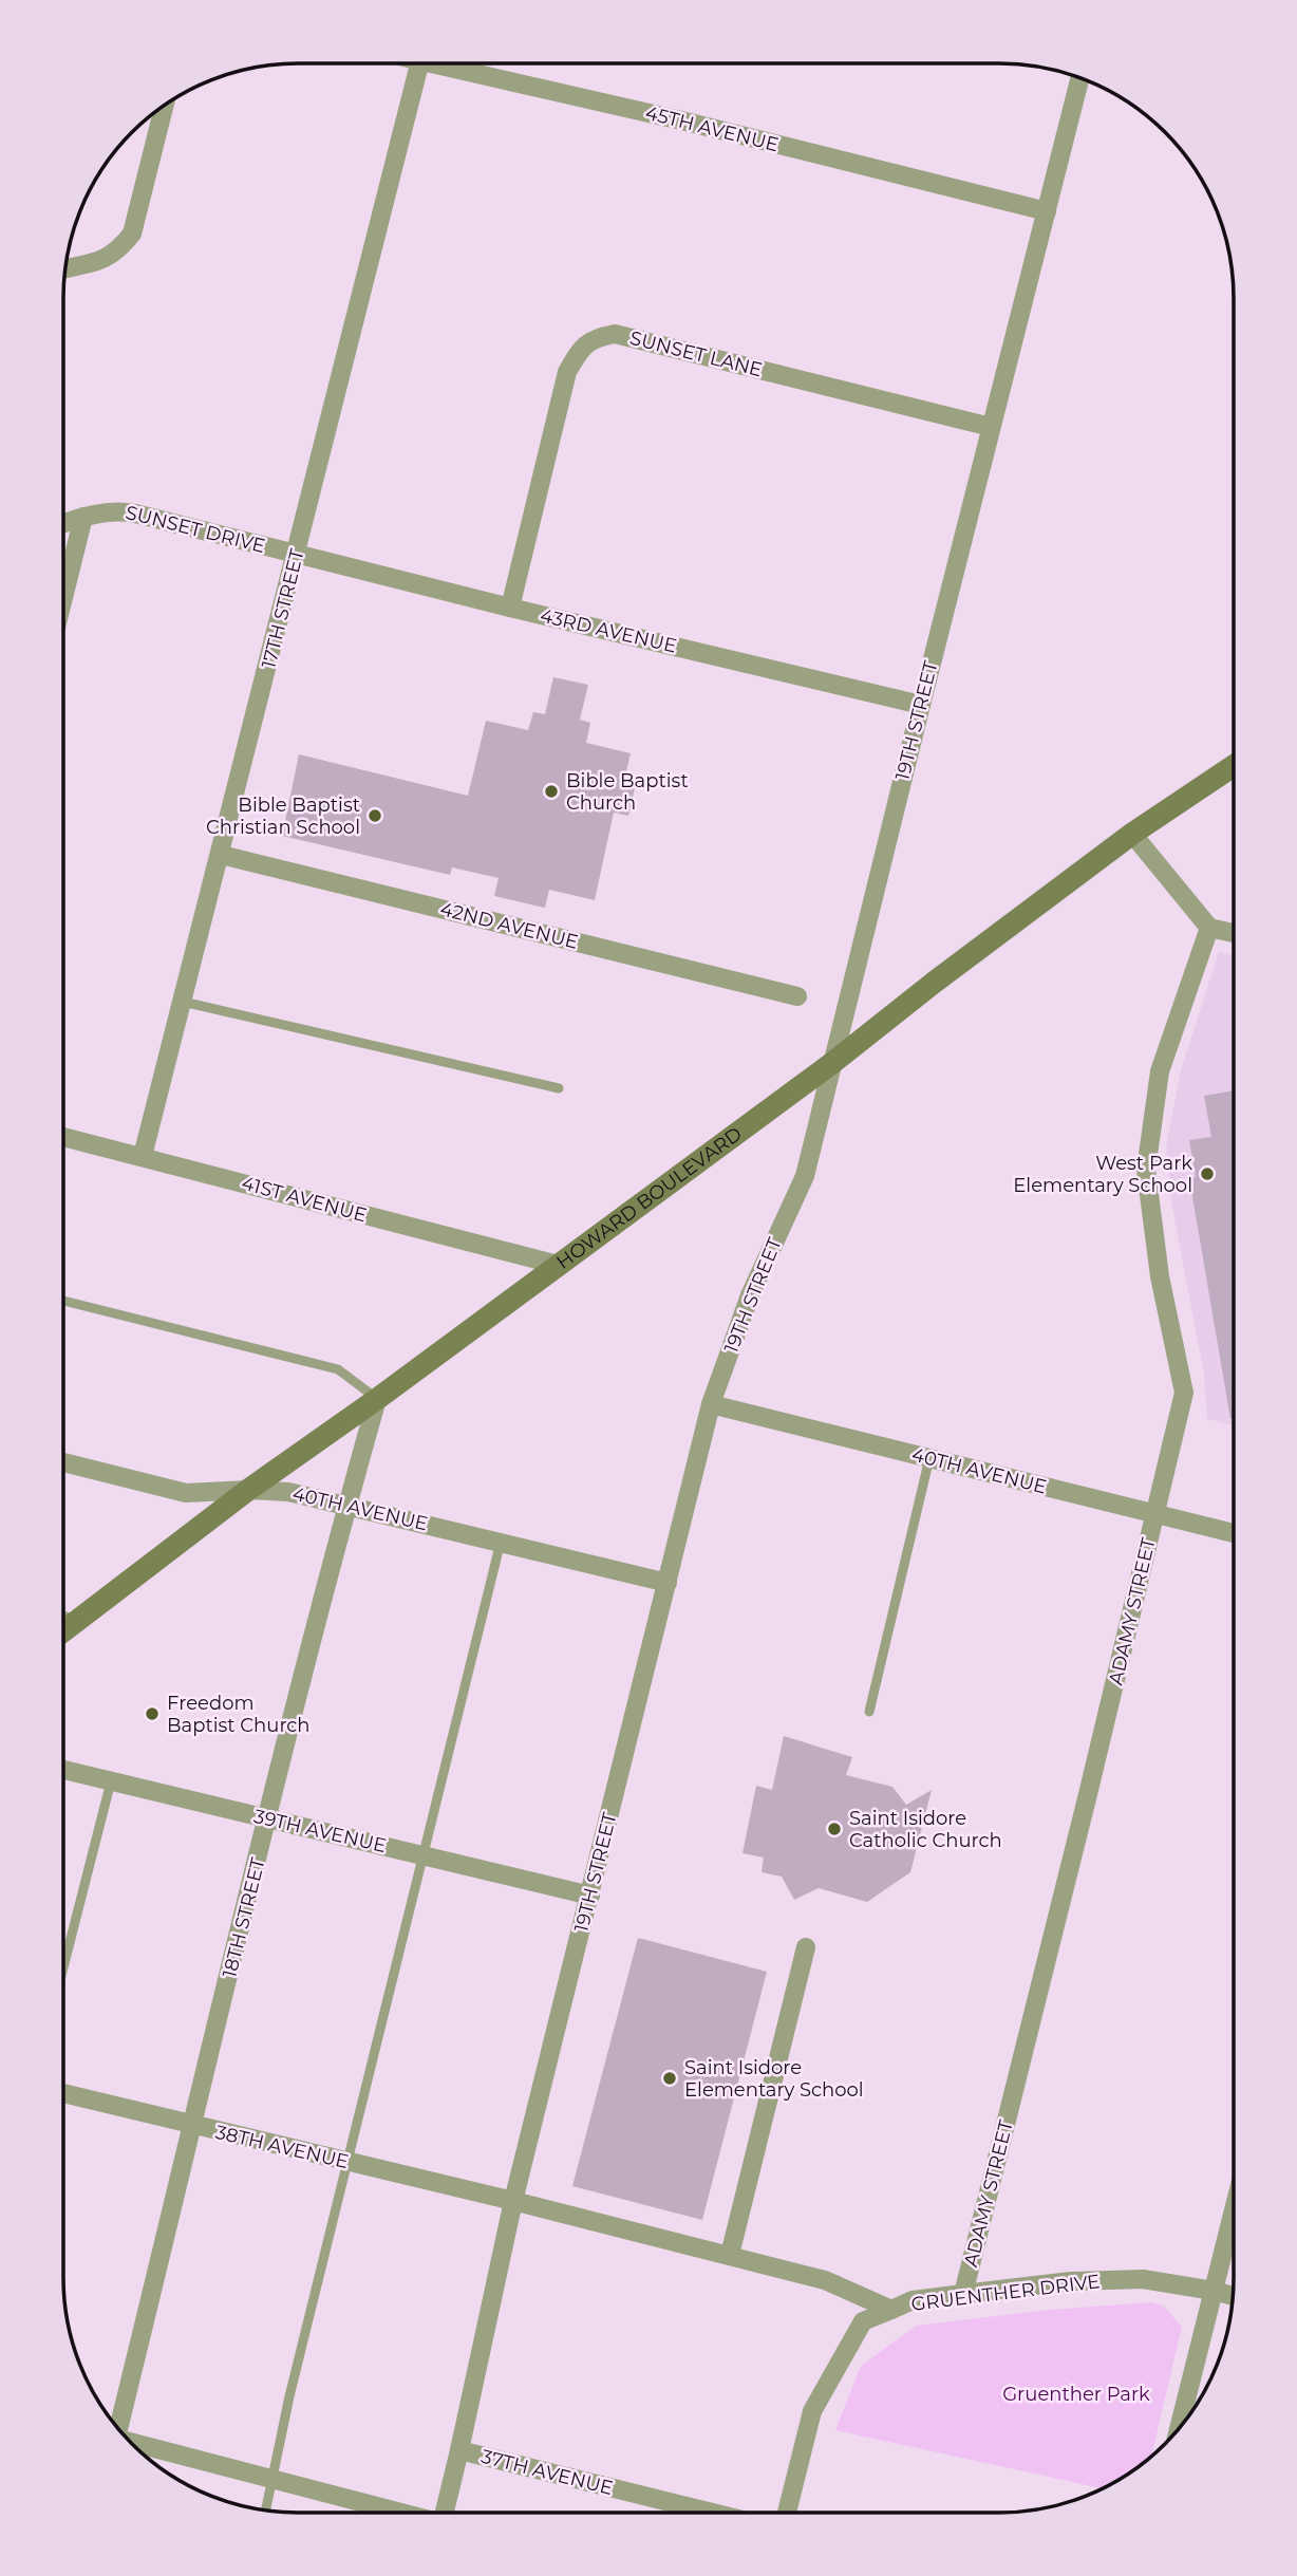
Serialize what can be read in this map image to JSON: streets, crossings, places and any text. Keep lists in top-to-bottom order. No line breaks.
{"streets":{"main road":["HOWARD BOULEVARD"],"street":["45TH AVENUE","SUNSET LANE","SUNSET DRIVE","17TH STREET","43RD AVENUE","19TH STREET","42ND AVENUE","41ST AVENUE","40TH AVENUE","ADAMY STREET","39TH AVENUE","18TH STREET","38TH AVENUE","GRUENTHER DRIVE","37TH AVENUE"]},"crossings":[["45TH AVENUE","19TH STREET"],["SUNSET LANE","43RD AVENUE"],["SUNSET LANE","19TH STREET"],["SUNSET DRIVE","17TH STREET"],["SUNSET DRIVE","43RD AVENUE"],["17TH STREET","43RD AVENUE"],["17TH STREET","42ND AVENUE"],["17TH STREET","41ST AVENUE"],["43RD AVENUE","19TH STREET"],["19TH STREET","HOWARD BOULEVARD"],["19TH STREET","40TH AVENUE"],["19TH STREET","39TH AVENUE"],["19TH STREET","38TH AVENUE"],["19TH STREET","GRUENTHER DRIVE"],["19TH STREET","37TH AVENUE"],["HOWARD BOULEVARD","41ST AVENUE"],["HOWARD BOULEVARD","40TH AVENUE"],["HOWARD BOULEVARD","18TH STREET"],["40TH AVENUE","ADAMY STREET"],["40TH AVENUE","18TH STREET"],["ADAMY STREET","GRUENTHER DRIVE"],["39TH AVENUE","18TH STREET"],["18TH STREET","38TH AVENUE"],["38TH AVENUE","GRUENTHER DRIVE"]],"parks":["Gruenther Park"],"places":["Bible Baptist Church","Bible Baptist Christian School","West Park Elementary School","Freedom Baptist Church","Saint Isidore Catholic Church","Saint Isidore Elementary School"]}
